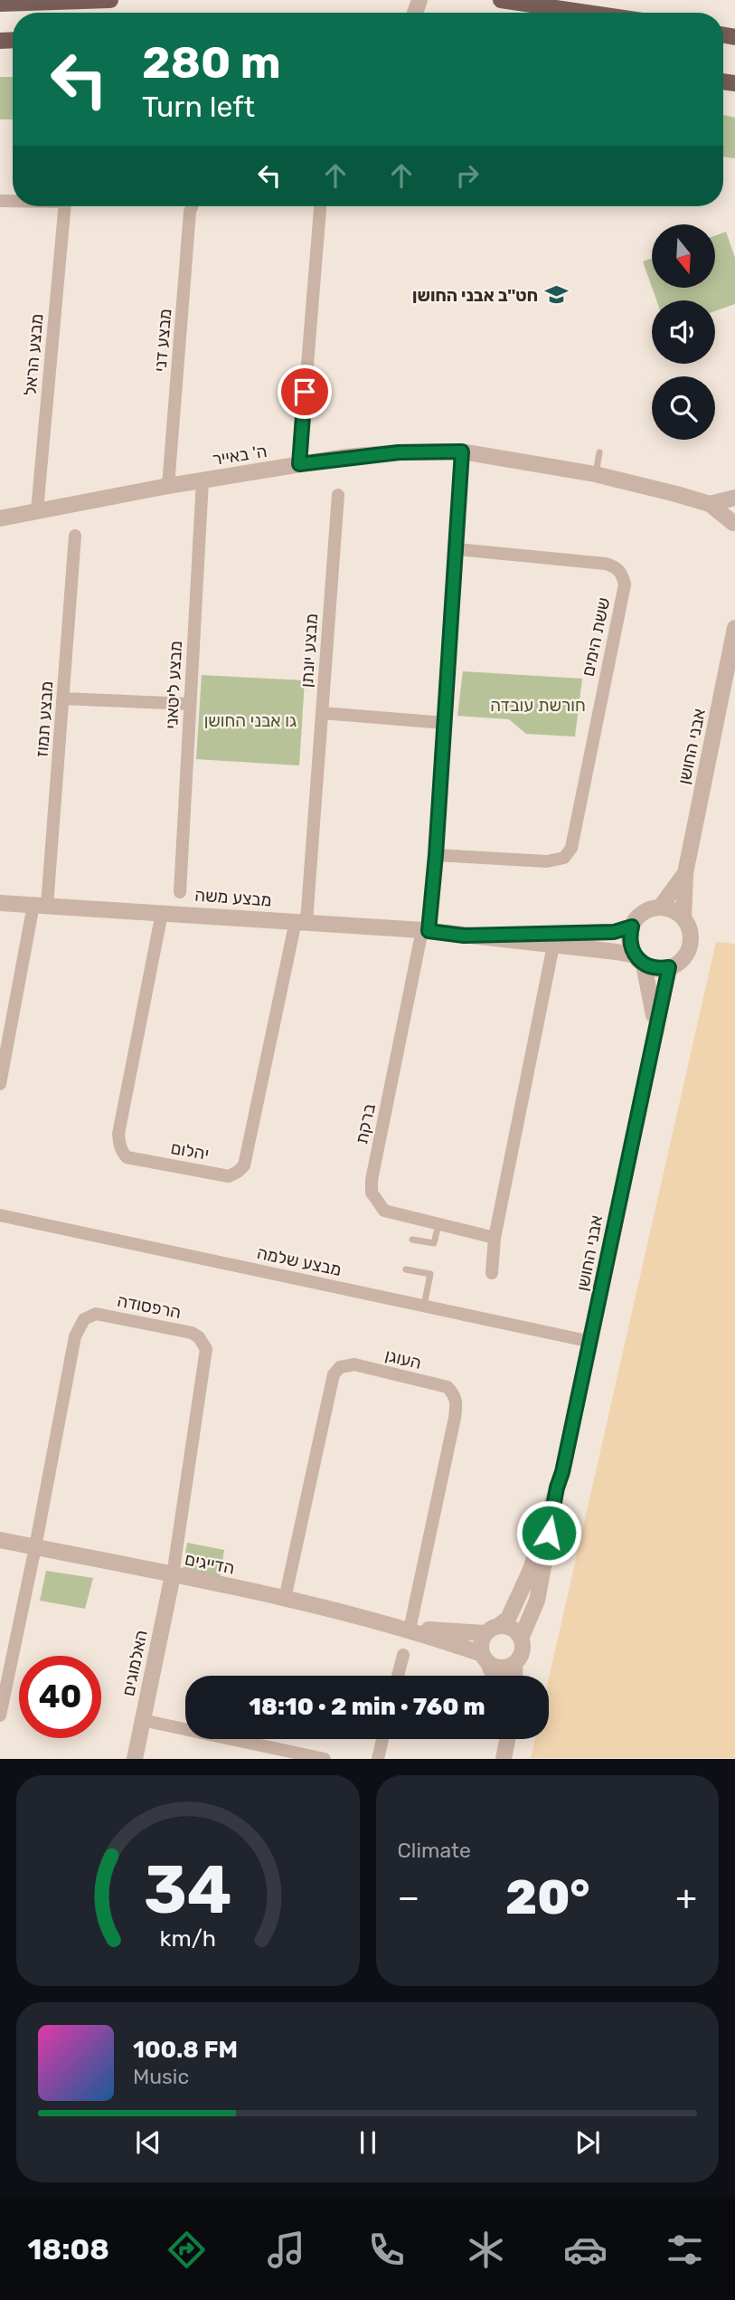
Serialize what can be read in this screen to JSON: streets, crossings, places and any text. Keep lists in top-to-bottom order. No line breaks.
{"streets":{"street":["מבצע דני","מבצע הראל","ה' באייר","ששת הימים","מבצע יונתן","מבצע ליטאני","מבצע תמוז","אבני החושן","מבצע משה","ברקת","יהלום","מבצע שלמה","הרפסודה","העוגן","הדייגים","האלמוגים"]},"crossings":[["מבצע דני","ה' באייר"],["מבצע הראל","ה' באייר"],["ה' באייר","מבצע ליטאני"],["ה' באייר","ברקת"],["ששת הימים","ברקת"],["מבצע יונתן","מבצע משה"],["מבצע יונתן","יהלום"],["מבצע תמוז","מבצע משה"],["אבני החושן","מבצע משה"],["אבני החושן","מבצע שלמה"],["אבני החושן","הדייגים"],["מבצע משה","ברקת"],["מבצע משה","יהלום"],["הרפסודה","הדייגים"],["הרפסודה","האלמוגים"],["העוגן","הדייגים"],["הדייגים","האלמוגים"]],"parks":["חורשת עובדה","גו אבני החושן"],"places":{"school or university":["חט''ב אבני החושן"]},"north":"bottom","page":{"turn":["280 m","Turn left"],"limit":"40","trip":"18:10 · 2 min · 760 m","tile":"Climate","heat":["−","20°","+"],"song":["100.8 FM","Music"],"tabs":"18:08","gauge":["34","km/h"]}}
